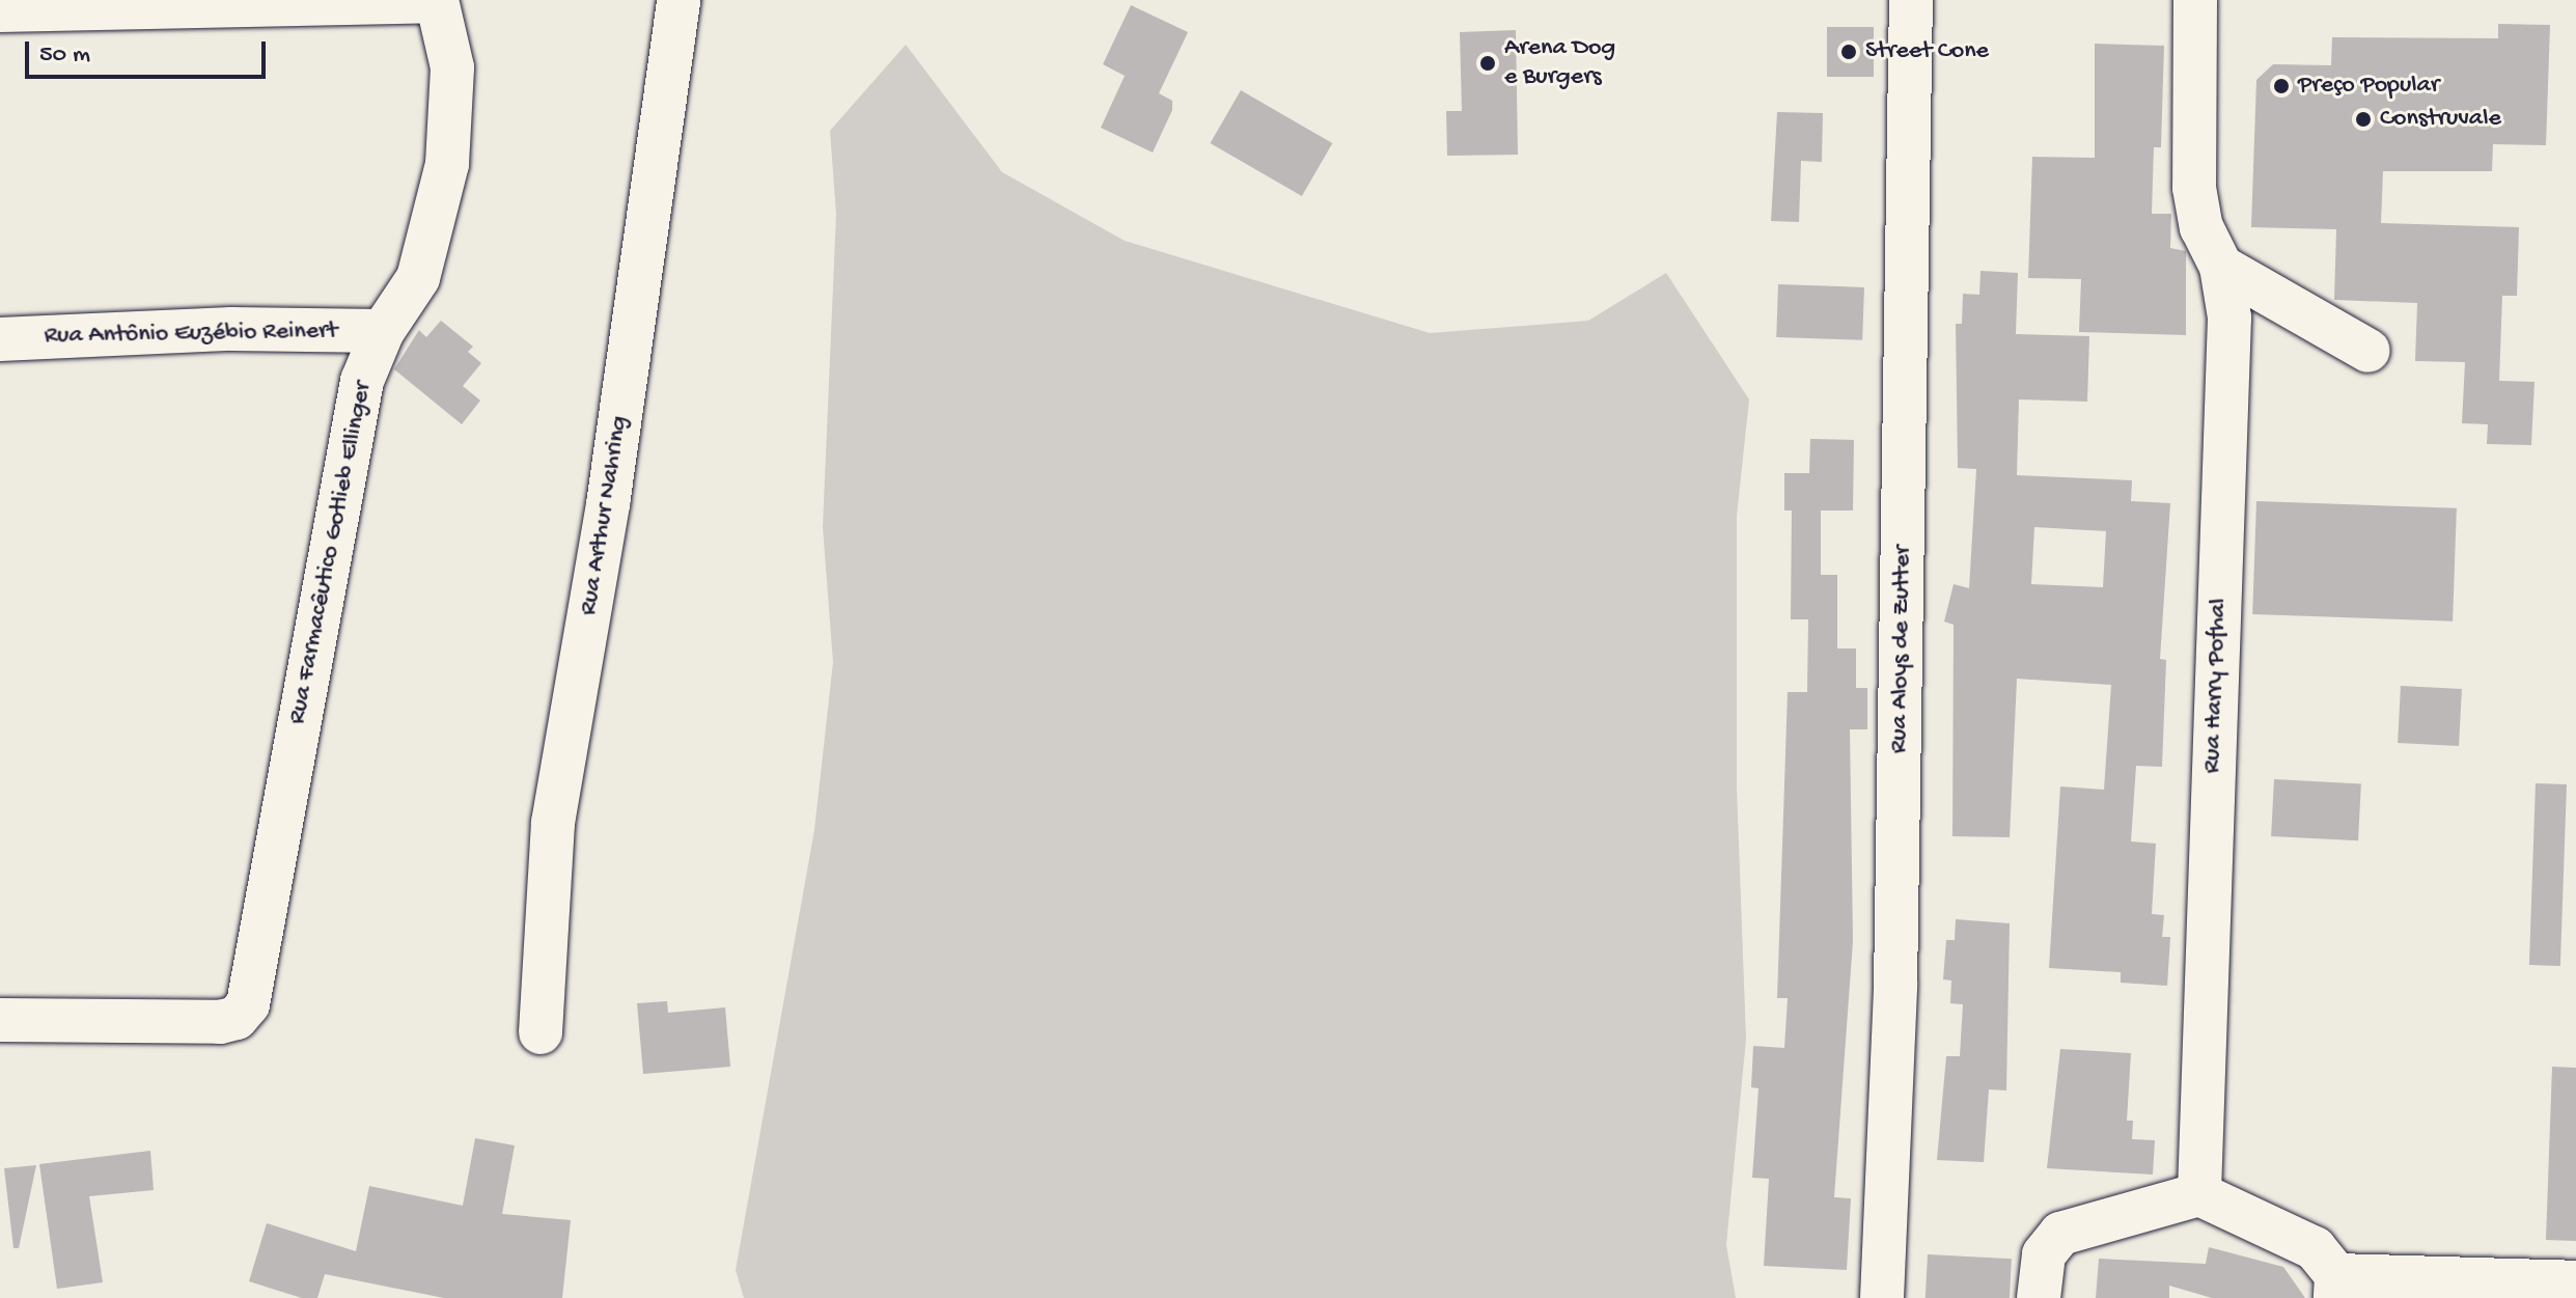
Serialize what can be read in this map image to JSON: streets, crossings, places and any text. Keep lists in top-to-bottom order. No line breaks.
{"streets":{"street":["Rua Antônio Euzébio Reinert","Rua Arthur Nahring","Rua Farmacêutico Gotlieb Ellinger","Rua Aloys de Zutter","Rua Harry Pofhal"]},"crossings":[["Rua Antônio Euzébio Reinert","Rua Farmacêutico Gotlieb Ellinger"]],"places":["Street Cone","Arena Dog e Burgers","Preço Popular","Construvale"],"scale_bar":"50 m"}
